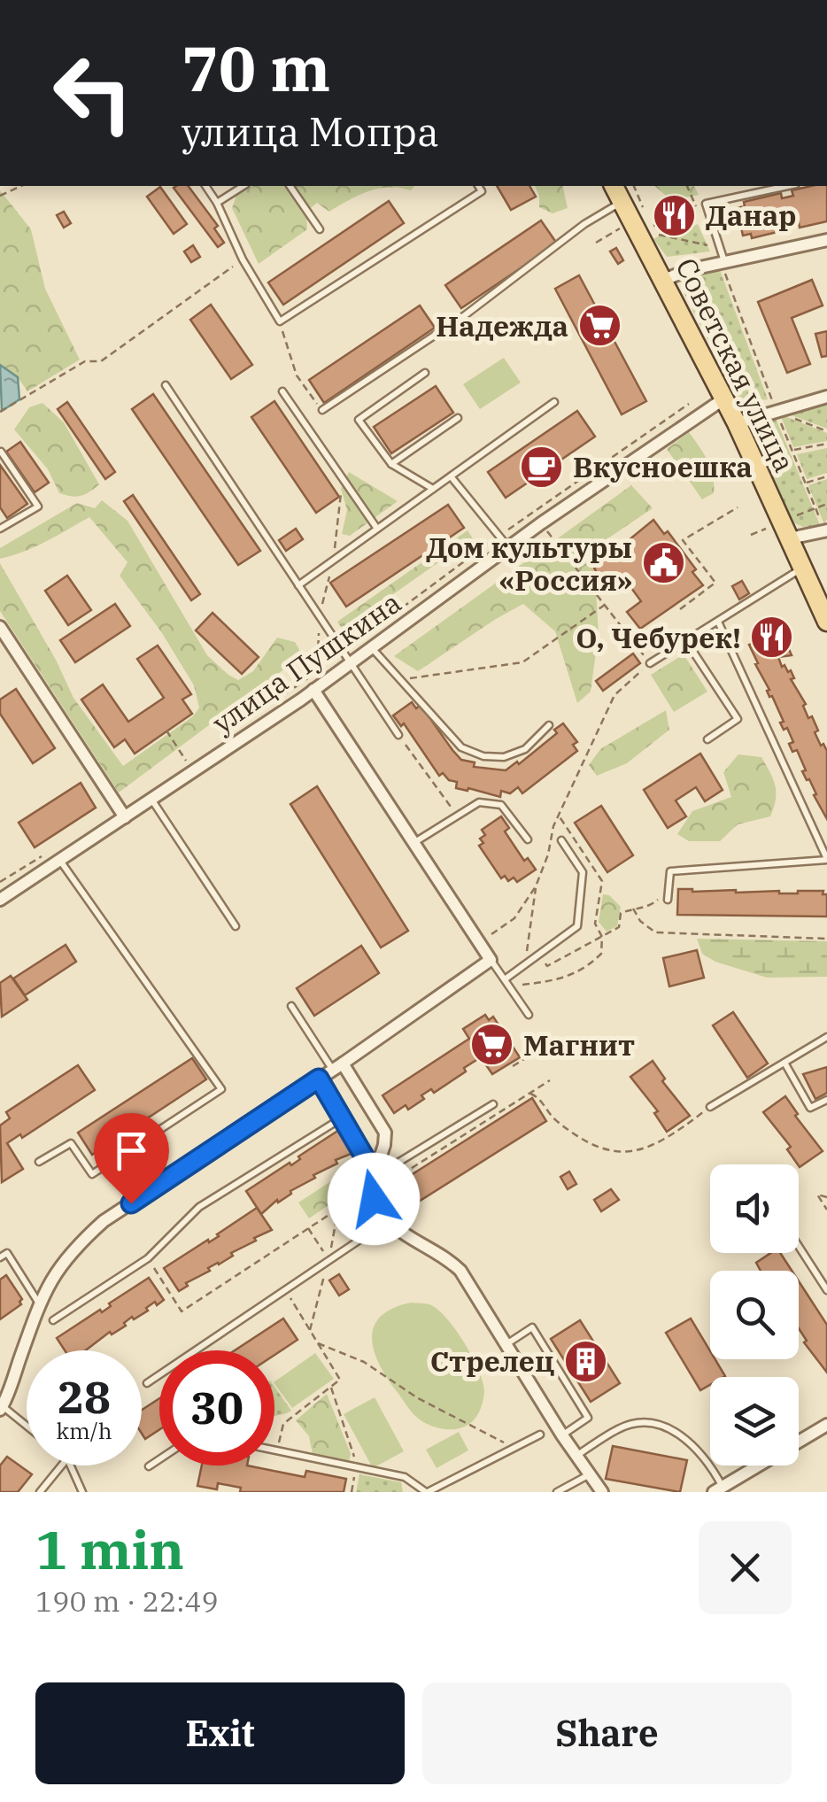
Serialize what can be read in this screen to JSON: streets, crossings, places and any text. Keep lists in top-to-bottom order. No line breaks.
{"streets":{"main road":["Советская улица"],"street":["улица Пушкина"]},"crossings":[["Советская улица","улица Пушкина"]],"places":{"restaurant":["Данар","О, Чебурек!"],"supermarket":["Надежда","Магнит"],"cafe":["Вкусноешка"],"public building":["Дом культуры «Россия»"],"building":["Стрелец"]},"page":{"turn":["70 m","улица Мопра"],"speed":"28 km/h","limit":"30","heading":["1 min","190 m · 22:49"],"buttons":["Exit","Share"]}}
